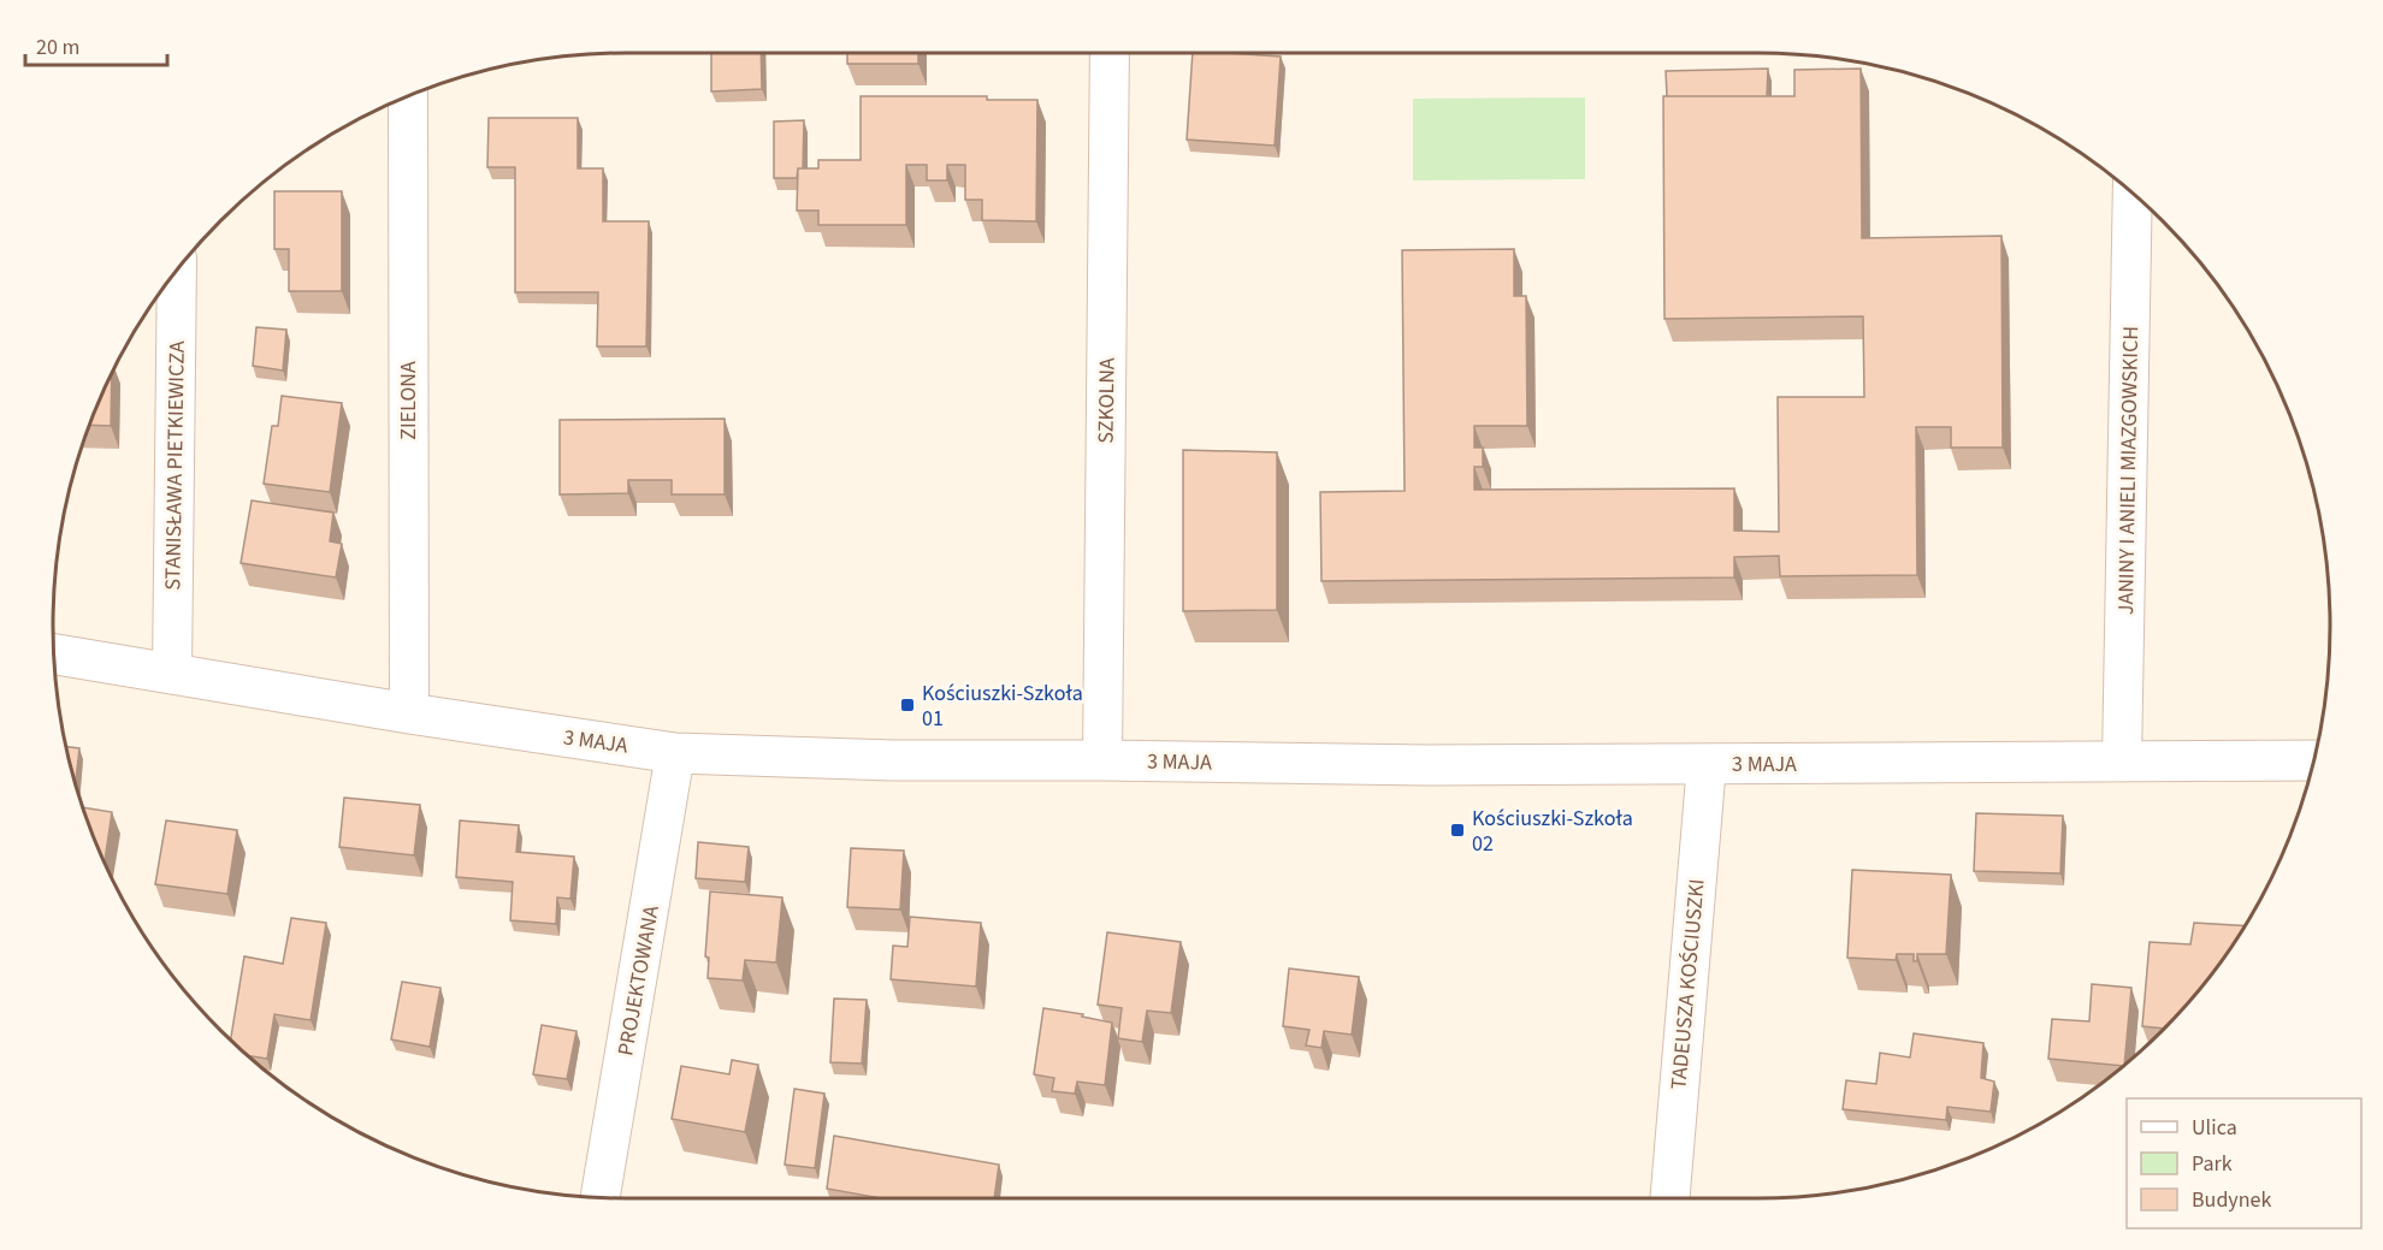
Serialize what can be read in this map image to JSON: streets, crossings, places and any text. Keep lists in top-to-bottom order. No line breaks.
{"streets":{"street":["ZIELONA","SZKOLNA","STANISŁAWA PIETKIEWICZA","JANINY I ANIELI MIAZGOWSKICH","3 MAJA","PROJEKTOWANA","TADEUSZA KOŚCIUSZKI"]},"crossings":[["ZIELONA","3 MAJA"],["SZKOLNA","3 MAJA"],["STANISŁAWA PIETKIEWICZA","3 MAJA"],["JANINY I ANIELI MIAZGOWSKICH","3 MAJA"],["3 MAJA","PROJEKTOWANA"],["3 MAJA","TADEUSZA KOŚCIUSZKI"]],"places":{"transit":["Kościuszki-Szkoła 01","Kościuszki-Szkoła 02"]},"legend":["Ulica","Park","Budynek"],"scale_bar":"20 m"}
